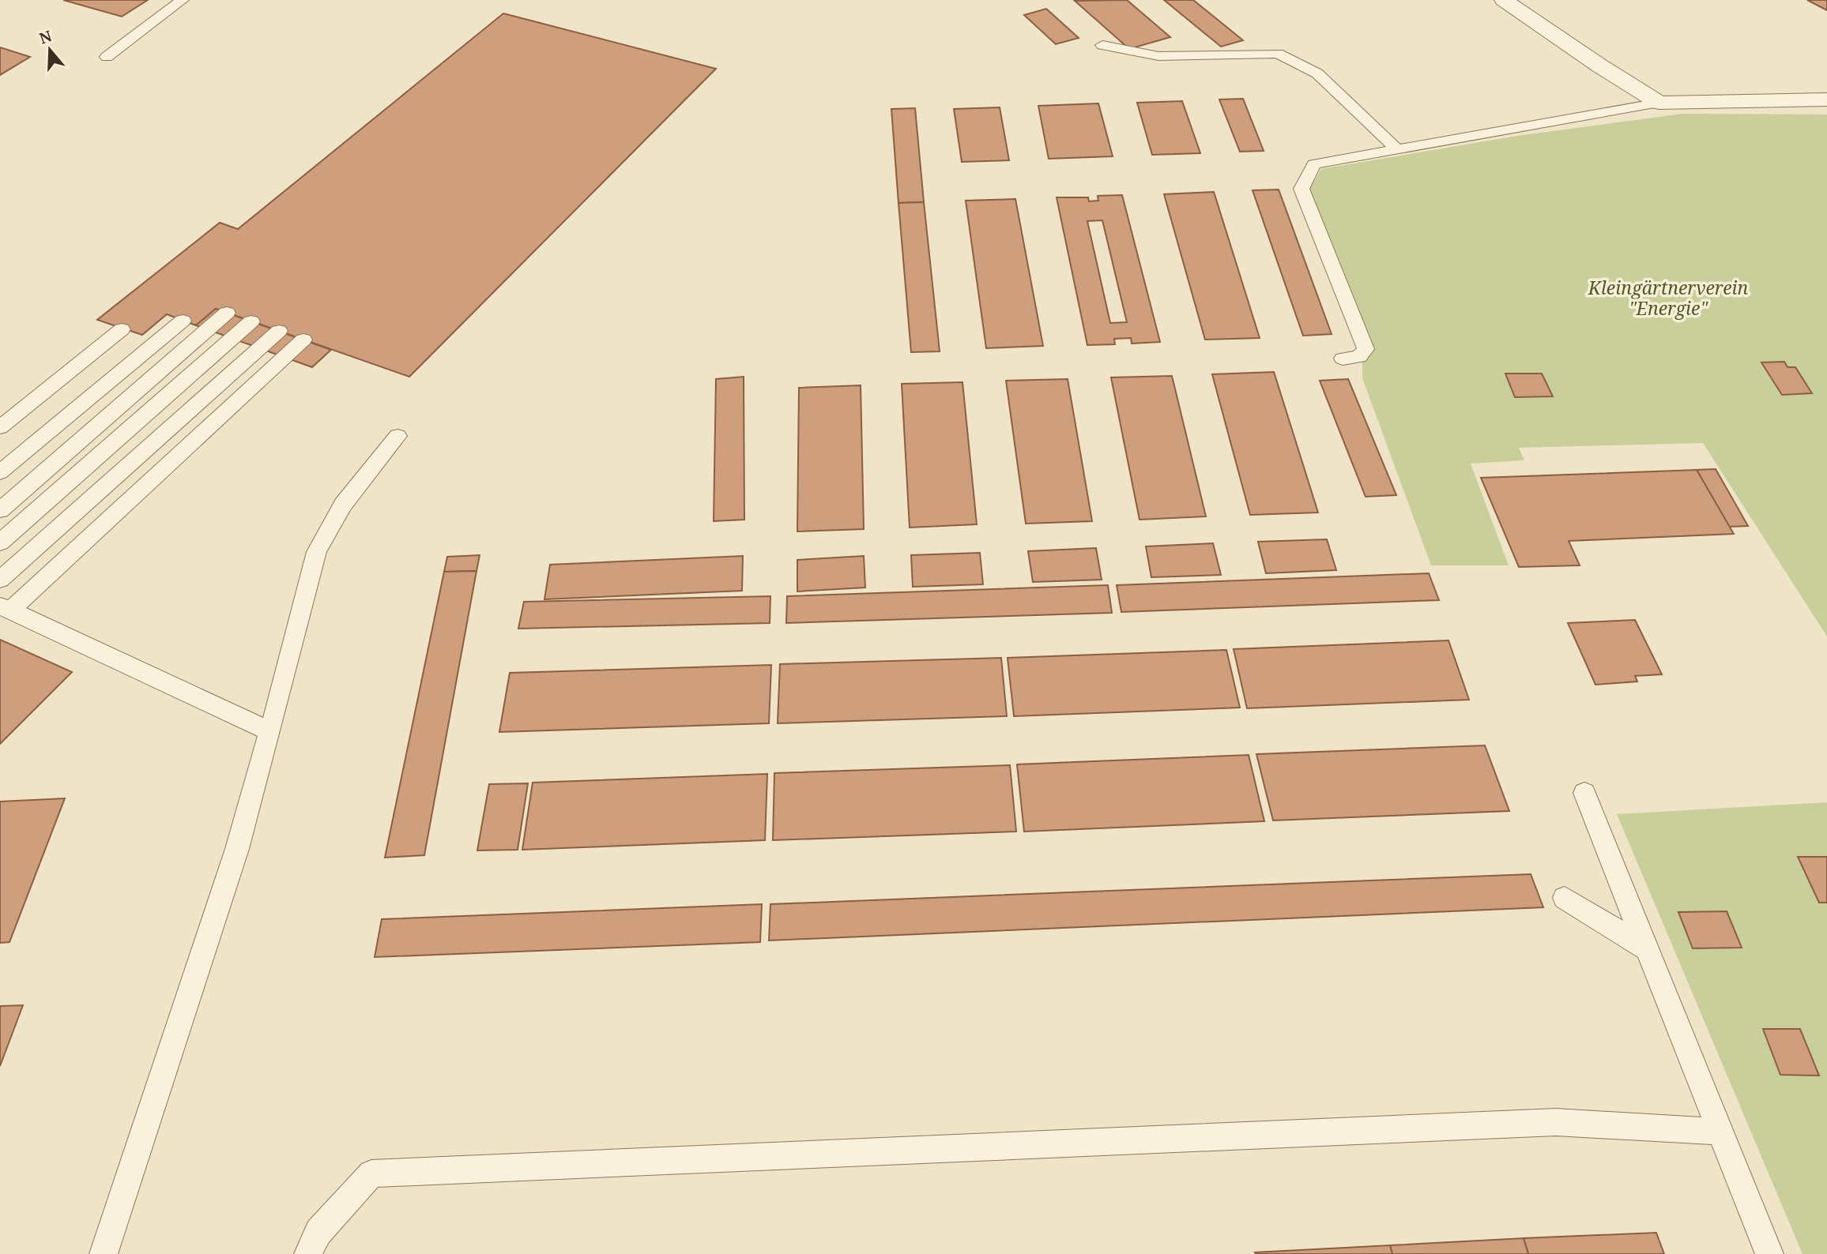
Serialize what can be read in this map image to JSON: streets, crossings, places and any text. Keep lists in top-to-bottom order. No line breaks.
{"parks":["Kleingärtnerverein \"Energie\""],"north":"top"}
